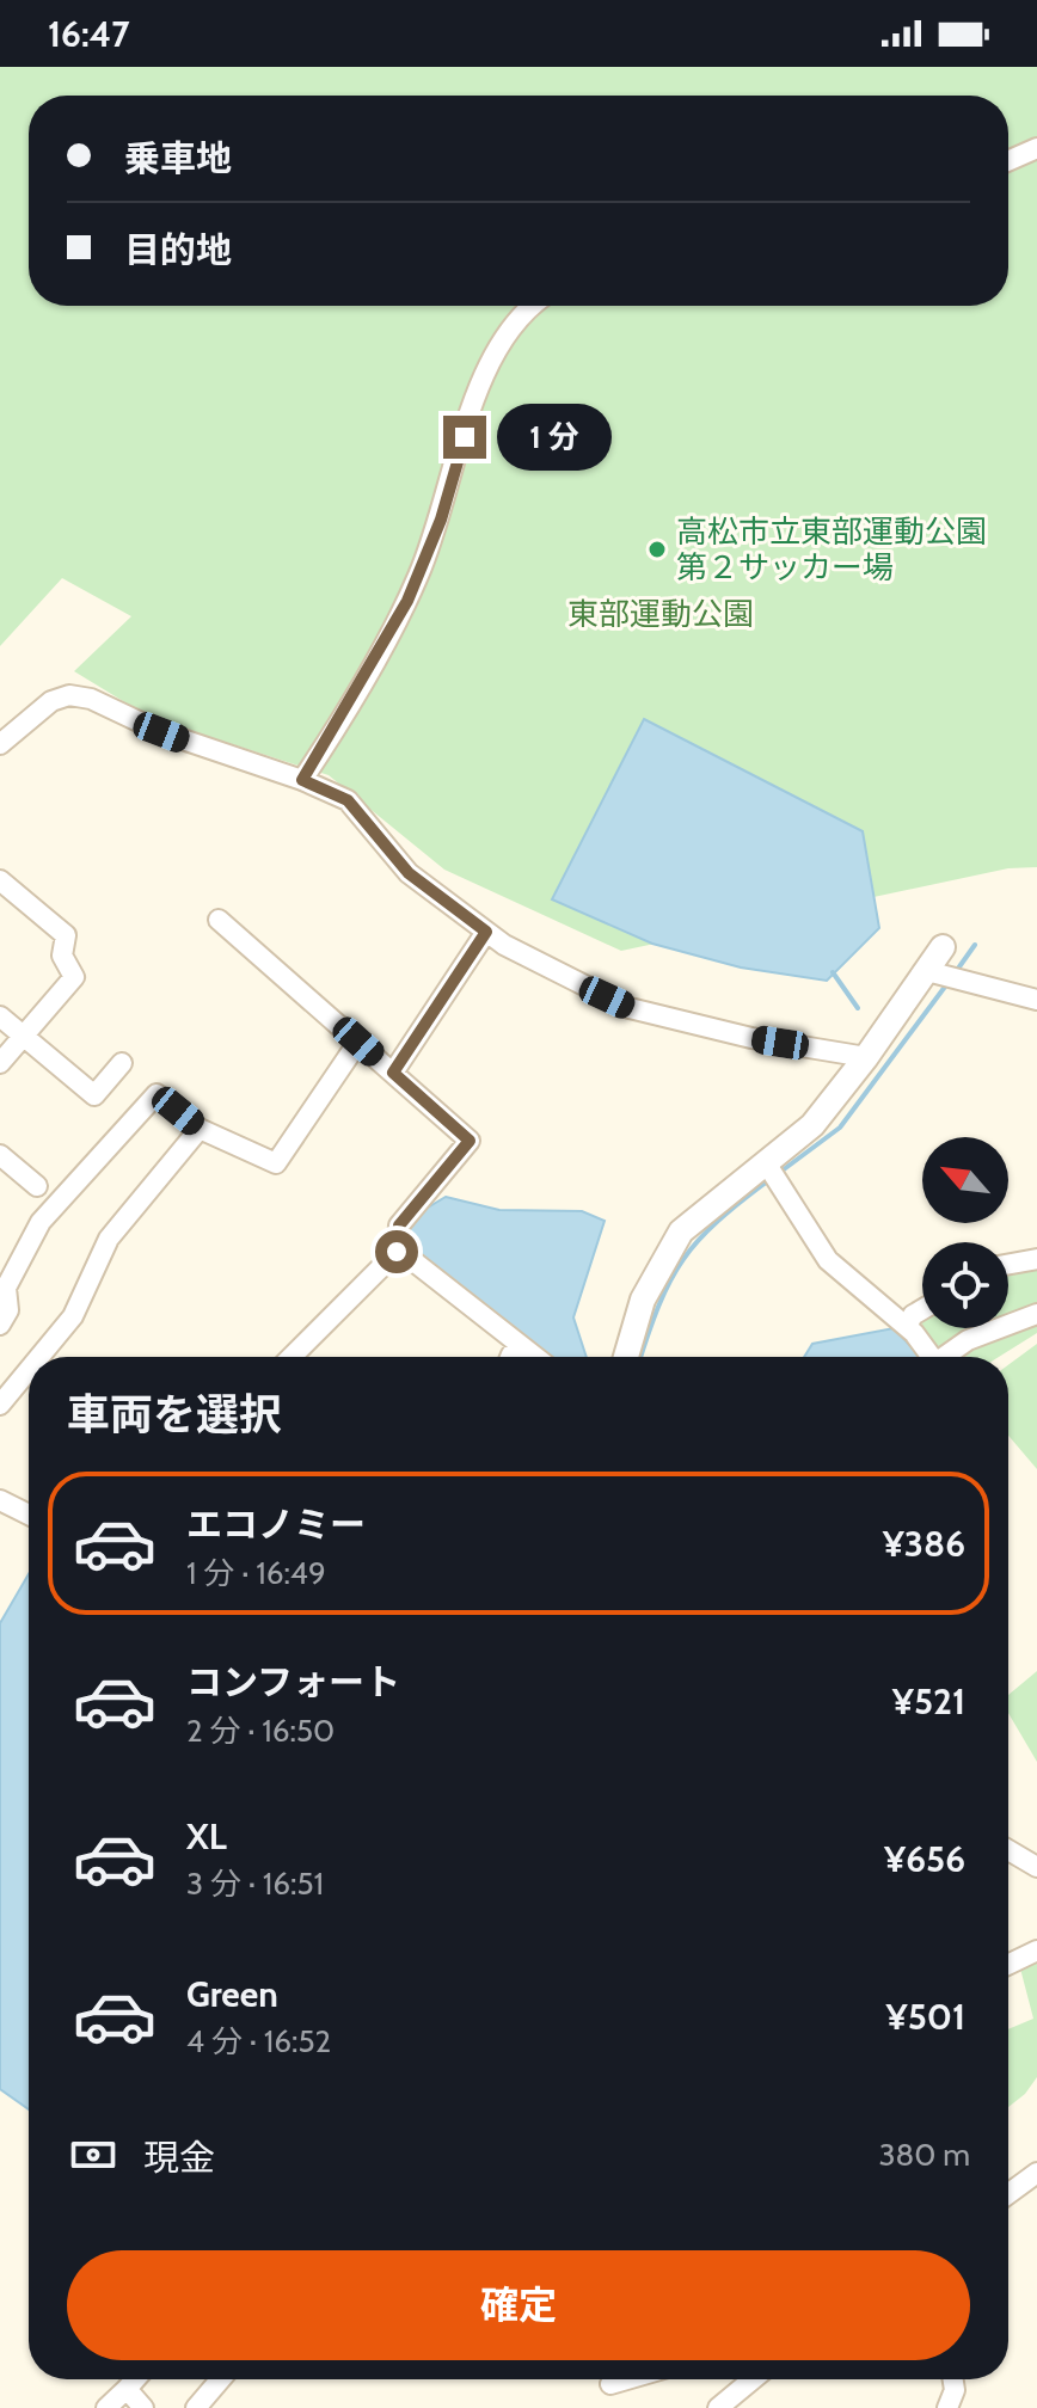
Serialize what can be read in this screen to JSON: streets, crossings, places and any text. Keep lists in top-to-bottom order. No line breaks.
{"parks":["東部運動公園"],"places":["高松市立東部運動公園 第２サッカー場"],"north":"top left","page":{"status":"16:47","banner":["乗車地","目的地"],"bubble":"1 分","heading":"車両を選択","list":[{"name":"エコノミー","note":"1 分 · 16:49","value":"¥386"},{"name":"コンフォート","note":"2 分 · 16:50","value":"¥521"},{"name":"XL","note":"3 分 · 16:51","value":"¥656"},{"name":"Green","note":"4 分 · 16:52","value":"¥501"}],"pay":["現金","380 m"],"buttons":"確定"}}
